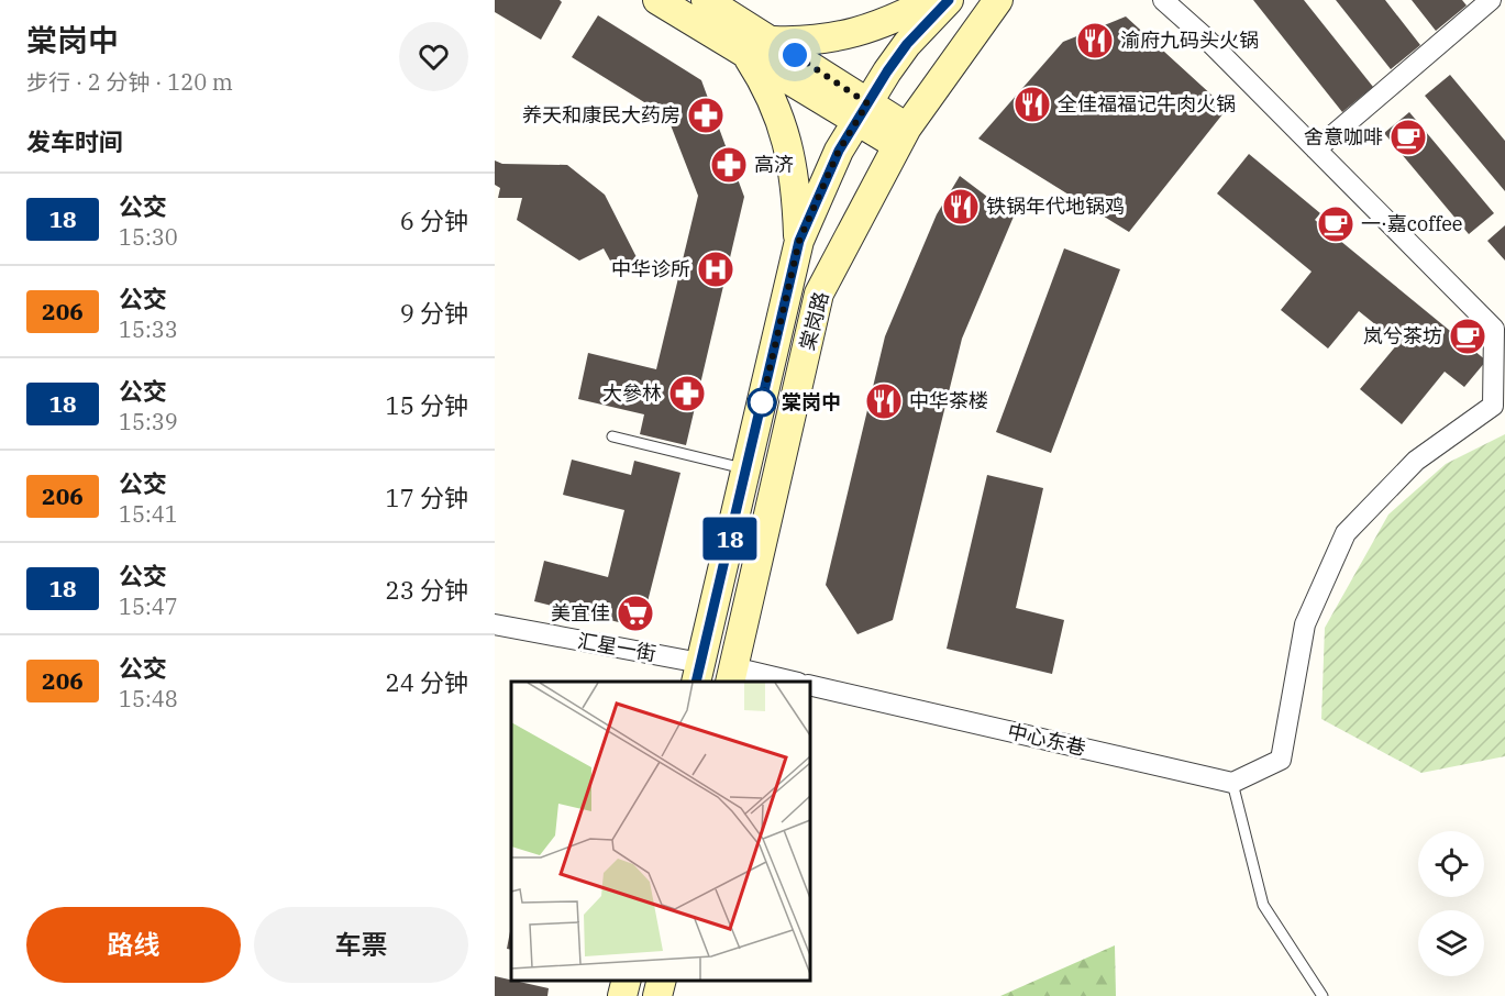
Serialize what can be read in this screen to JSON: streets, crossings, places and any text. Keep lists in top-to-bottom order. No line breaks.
{"streets":{"main road":["棠岗路"],"street":["汇星一街","中心东巷"]},"crossings":[["棠岗路","汇星一街"]],"places":{"restaurant":["渝府九码头火锅","全佳福福记牛肉火锅","铁锅年代地锅鸡","中华茶楼"],"pharmacy":["养天和康民大药房","高济","大參林"],"cafe":["舍意咖啡","一·嘉coffee","岚兮茶坊"],"hospital":["中华诊所"],"other":["棠岗中"],"supermarket":["美宜佳"]},"lines":["bus line 18"],"page":{"heading":[["棠岗中","步行 · 2 分钟 · 120 m"],"发车时间"],"on_map":"18","list":[{"mark":"18","name":"公交","note":"15:30","value":"6 分钟"},{"mark":"206","name":"公交","note":"15:33","value":"9 分钟"},{"mark":"18","name":"公交","note":"15:39","value":"15 分钟"},{"mark":"206","name":"公交","note":"15:41","value":"17 分钟"},{"mark":"18","name":"公交","note":"15:47","value":"23 分钟"},{"mark":"206","name":"公交","note":"15:48","value":"24 分钟"}],"buttons":["路线","车票"]}}
